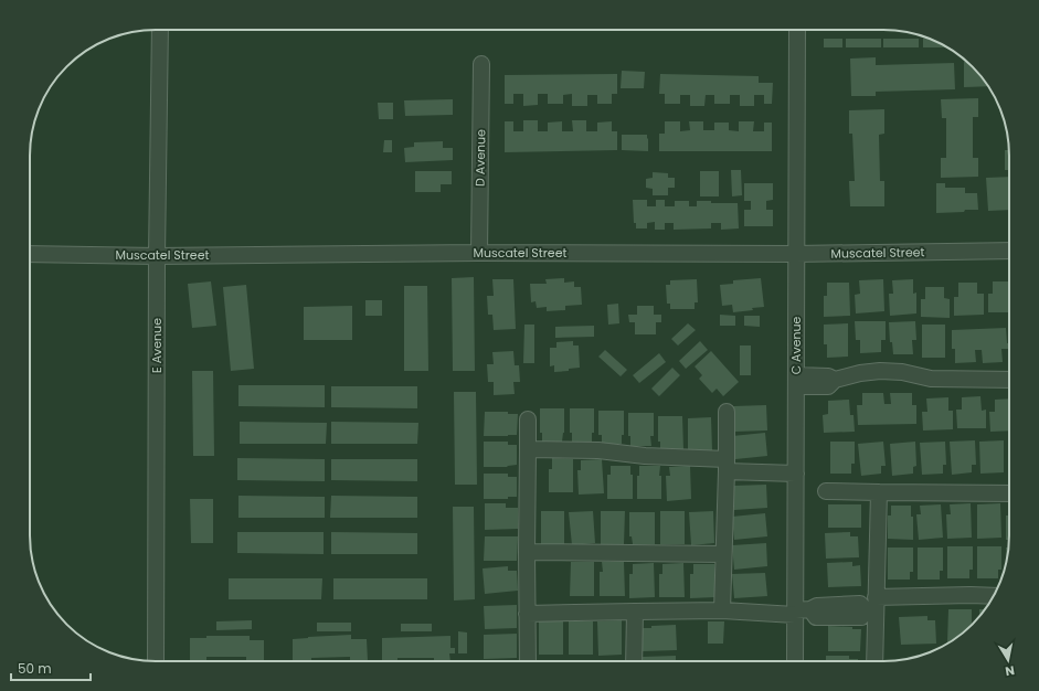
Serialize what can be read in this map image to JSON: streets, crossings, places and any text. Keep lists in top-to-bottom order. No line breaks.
{"streets":{"street":["D Avenue","Muscatel Street","E Avenue","C Avenue"]},"crossings":[["D Avenue","Muscatel Street"],["Muscatel Street","E Avenue"],["Muscatel Street","C Avenue"]],"scale_bar":"50 m","north":"bottom"}
